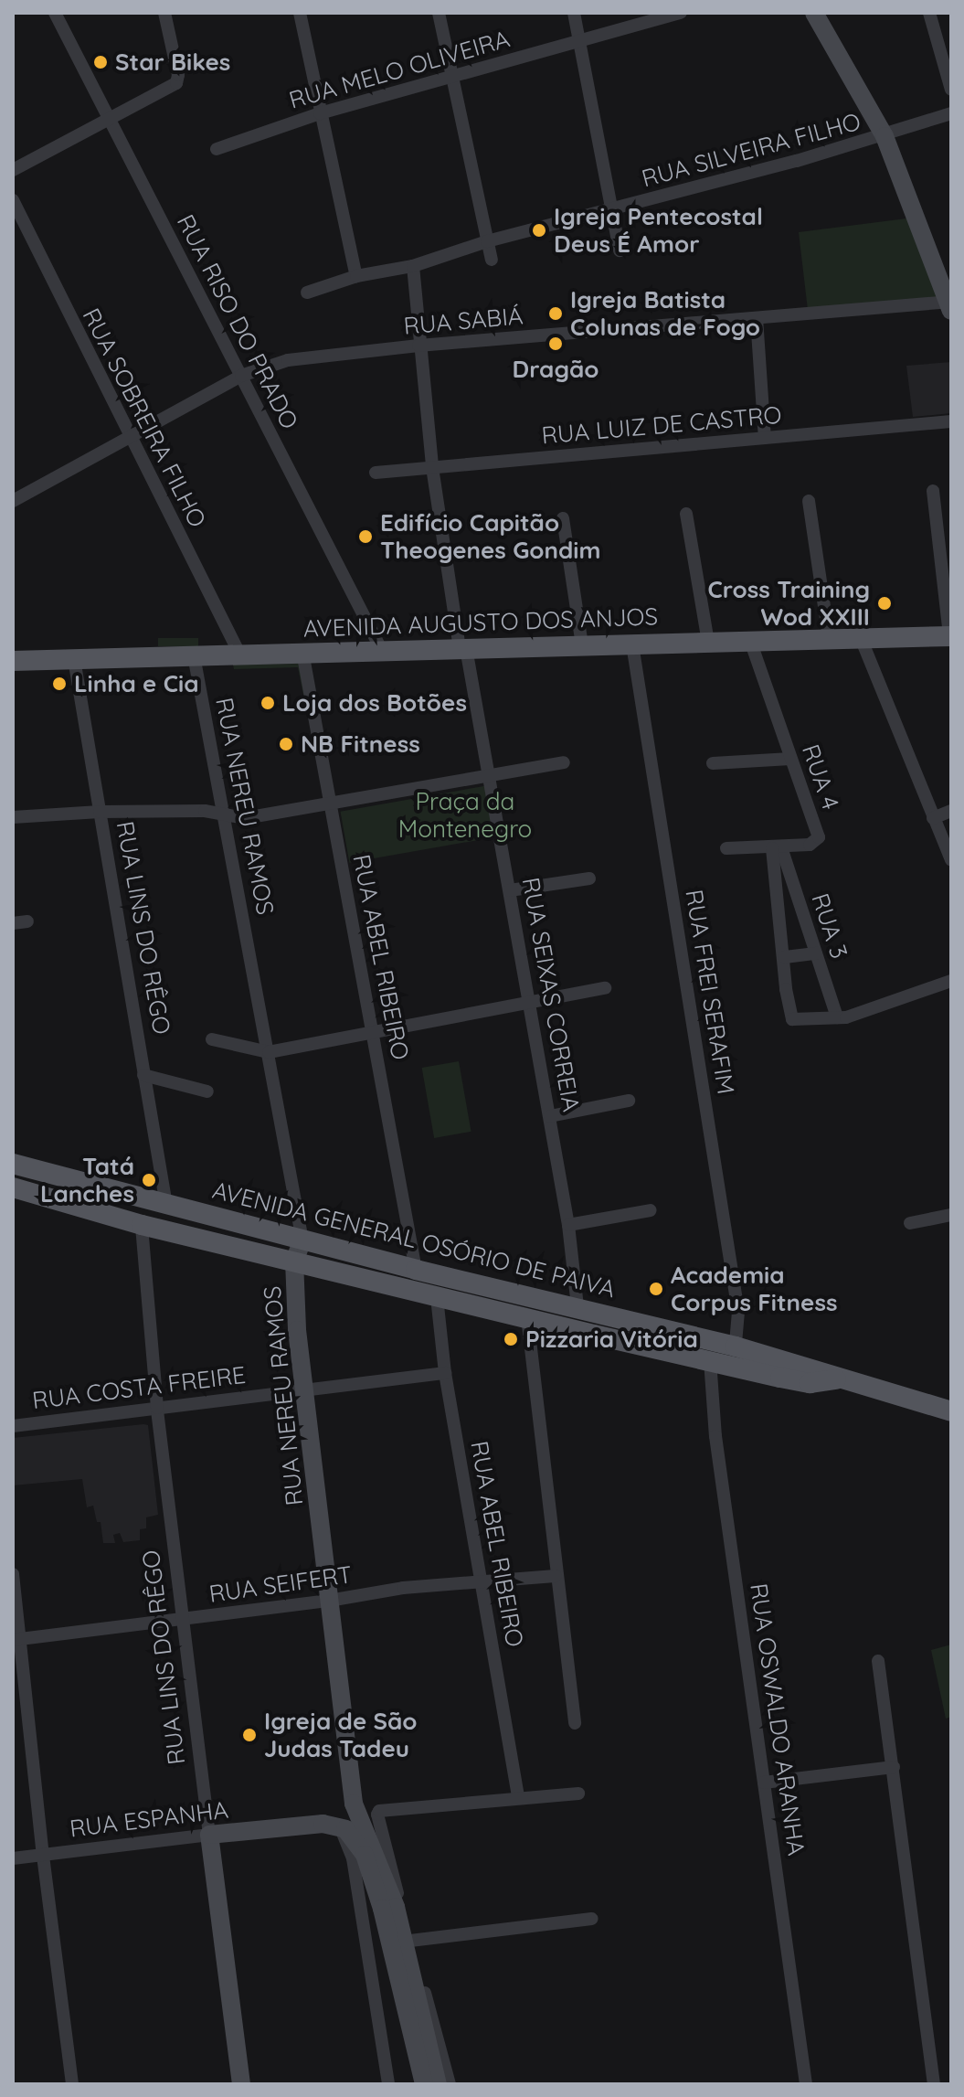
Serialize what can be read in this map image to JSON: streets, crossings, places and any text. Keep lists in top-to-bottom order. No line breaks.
{"streets":{"main road":["AVENIDA AUGUSTO DOS ANJOS","AVENIDA GENERAL OSÓRIO DE PAIVA"],"street":["RUA MELO OLIVEIRA","RUA SILVEIRA FILHO","RUA SABIÁ","RUA RISO DO PRADO","RUA SOBREIRA FILHO","RUA LUIZ DE CASTRO","RUA 4","RUA NEREU RAMOS","RUA 3","RUA LINS DO RÊGO","RUA ABEL RIBEIRO","RUA FREI SERAFIM","RUA SEIXAS CORREIA","RUA COSTA FREIRE","RUA SEIFERT","RUA OSWALDO ARANHA","RUA ESPANHA"]},"crossings":[["RUA SILVEIRA FILHO","RUA SEIXAS CORREIA"],["RUA SABIÁ","RUA RISO DO PRADO"],["RUA SABIÁ","RUA SOBREIRA FILHO"],["RUA SABIÁ","RUA SEIXAS CORREIA"],["RUA RISO DO PRADO","AVENIDA AUGUSTO DOS ANJOS"],["RUA SOBREIRA FILHO","AVENIDA AUGUSTO DOS ANJOS"],["RUA LUIZ DE CASTRO","RUA SEIXAS CORREIA"],["AVENIDA AUGUSTO DOS ANJOS","RUA 4"],["AVENIDA AUGUSTO DOS ANJOS","RUA NEREU RAMOS"],["AVENIDA AUGUSTO DOS ANJOS","RUA LINS DO RÊGO"],["AVENIDA AUGUSTO DOS ANJOS","RUA ABEL RIBEIRO"],["AVENIDA AUGUSTO DOS ANJOS","RUA FREI SERAFIM"],["AVENIDA AUGUSTO DOS ANJOS","RUA SEIXAS CORREIA"],["RUA 4","RUA 3"],["RUA NEREU RAMOS","AVENIDA GENERAL OSÓRIO DE PAIVA"],["RUA NEREU RAMOS","RUA COSTA FREIRE"],["RUA NEREU RAMOS","RUA SEIFERT"],["RUA NEREU RAMOS","RUA ESPANHA"],["RUA LINS DO RÊGO","AVENIDA GENERAL OSÓRIO DE PAIVA"],["RUA LINS DO RÊGO","RUA COSTA FREIRE"],["RUA LINS DO RÊGO","RUA SEIFERT"],["RUA LINS DO RÊGO","RUA ESPANHA"],["RUA ABEL RIBEIRO","AVENIDA GENERAL OSÓRIO DE PAIVA"],["RUA ABEL RIBEIRO","RUA COSTA FREIRE"],["RUA ABEL RIBEIRO","RUA SEIFERT"],["RUA FREI SERAFIM","AVENIDA GENERAL OSÓRIO DE PAIVA"],["RUA SEIXAS CORREIA","AVENIDA GENERAL OSÓRIO DE PAIVA"],["AVENIDA GENERAL OSÓRIO DE PAIVA","RUA OSWALDO ARANHA"]],"parks":["Praça da Montenegro"],"places":["Star Bikes","Igreja Pentecostal Deus É Amor","Igreja Batista Colunas de Fogo","Dragão","Edifício Capitão Theogenes Gondim","Cross Training Wod XXIII","Linha e Cia","Loja dos Botões","NB Fitness","Tatá Lanches","Academia Corpus Fitness","Pizzaria Vitória","Igreja de São Judas Tadeu"]}
